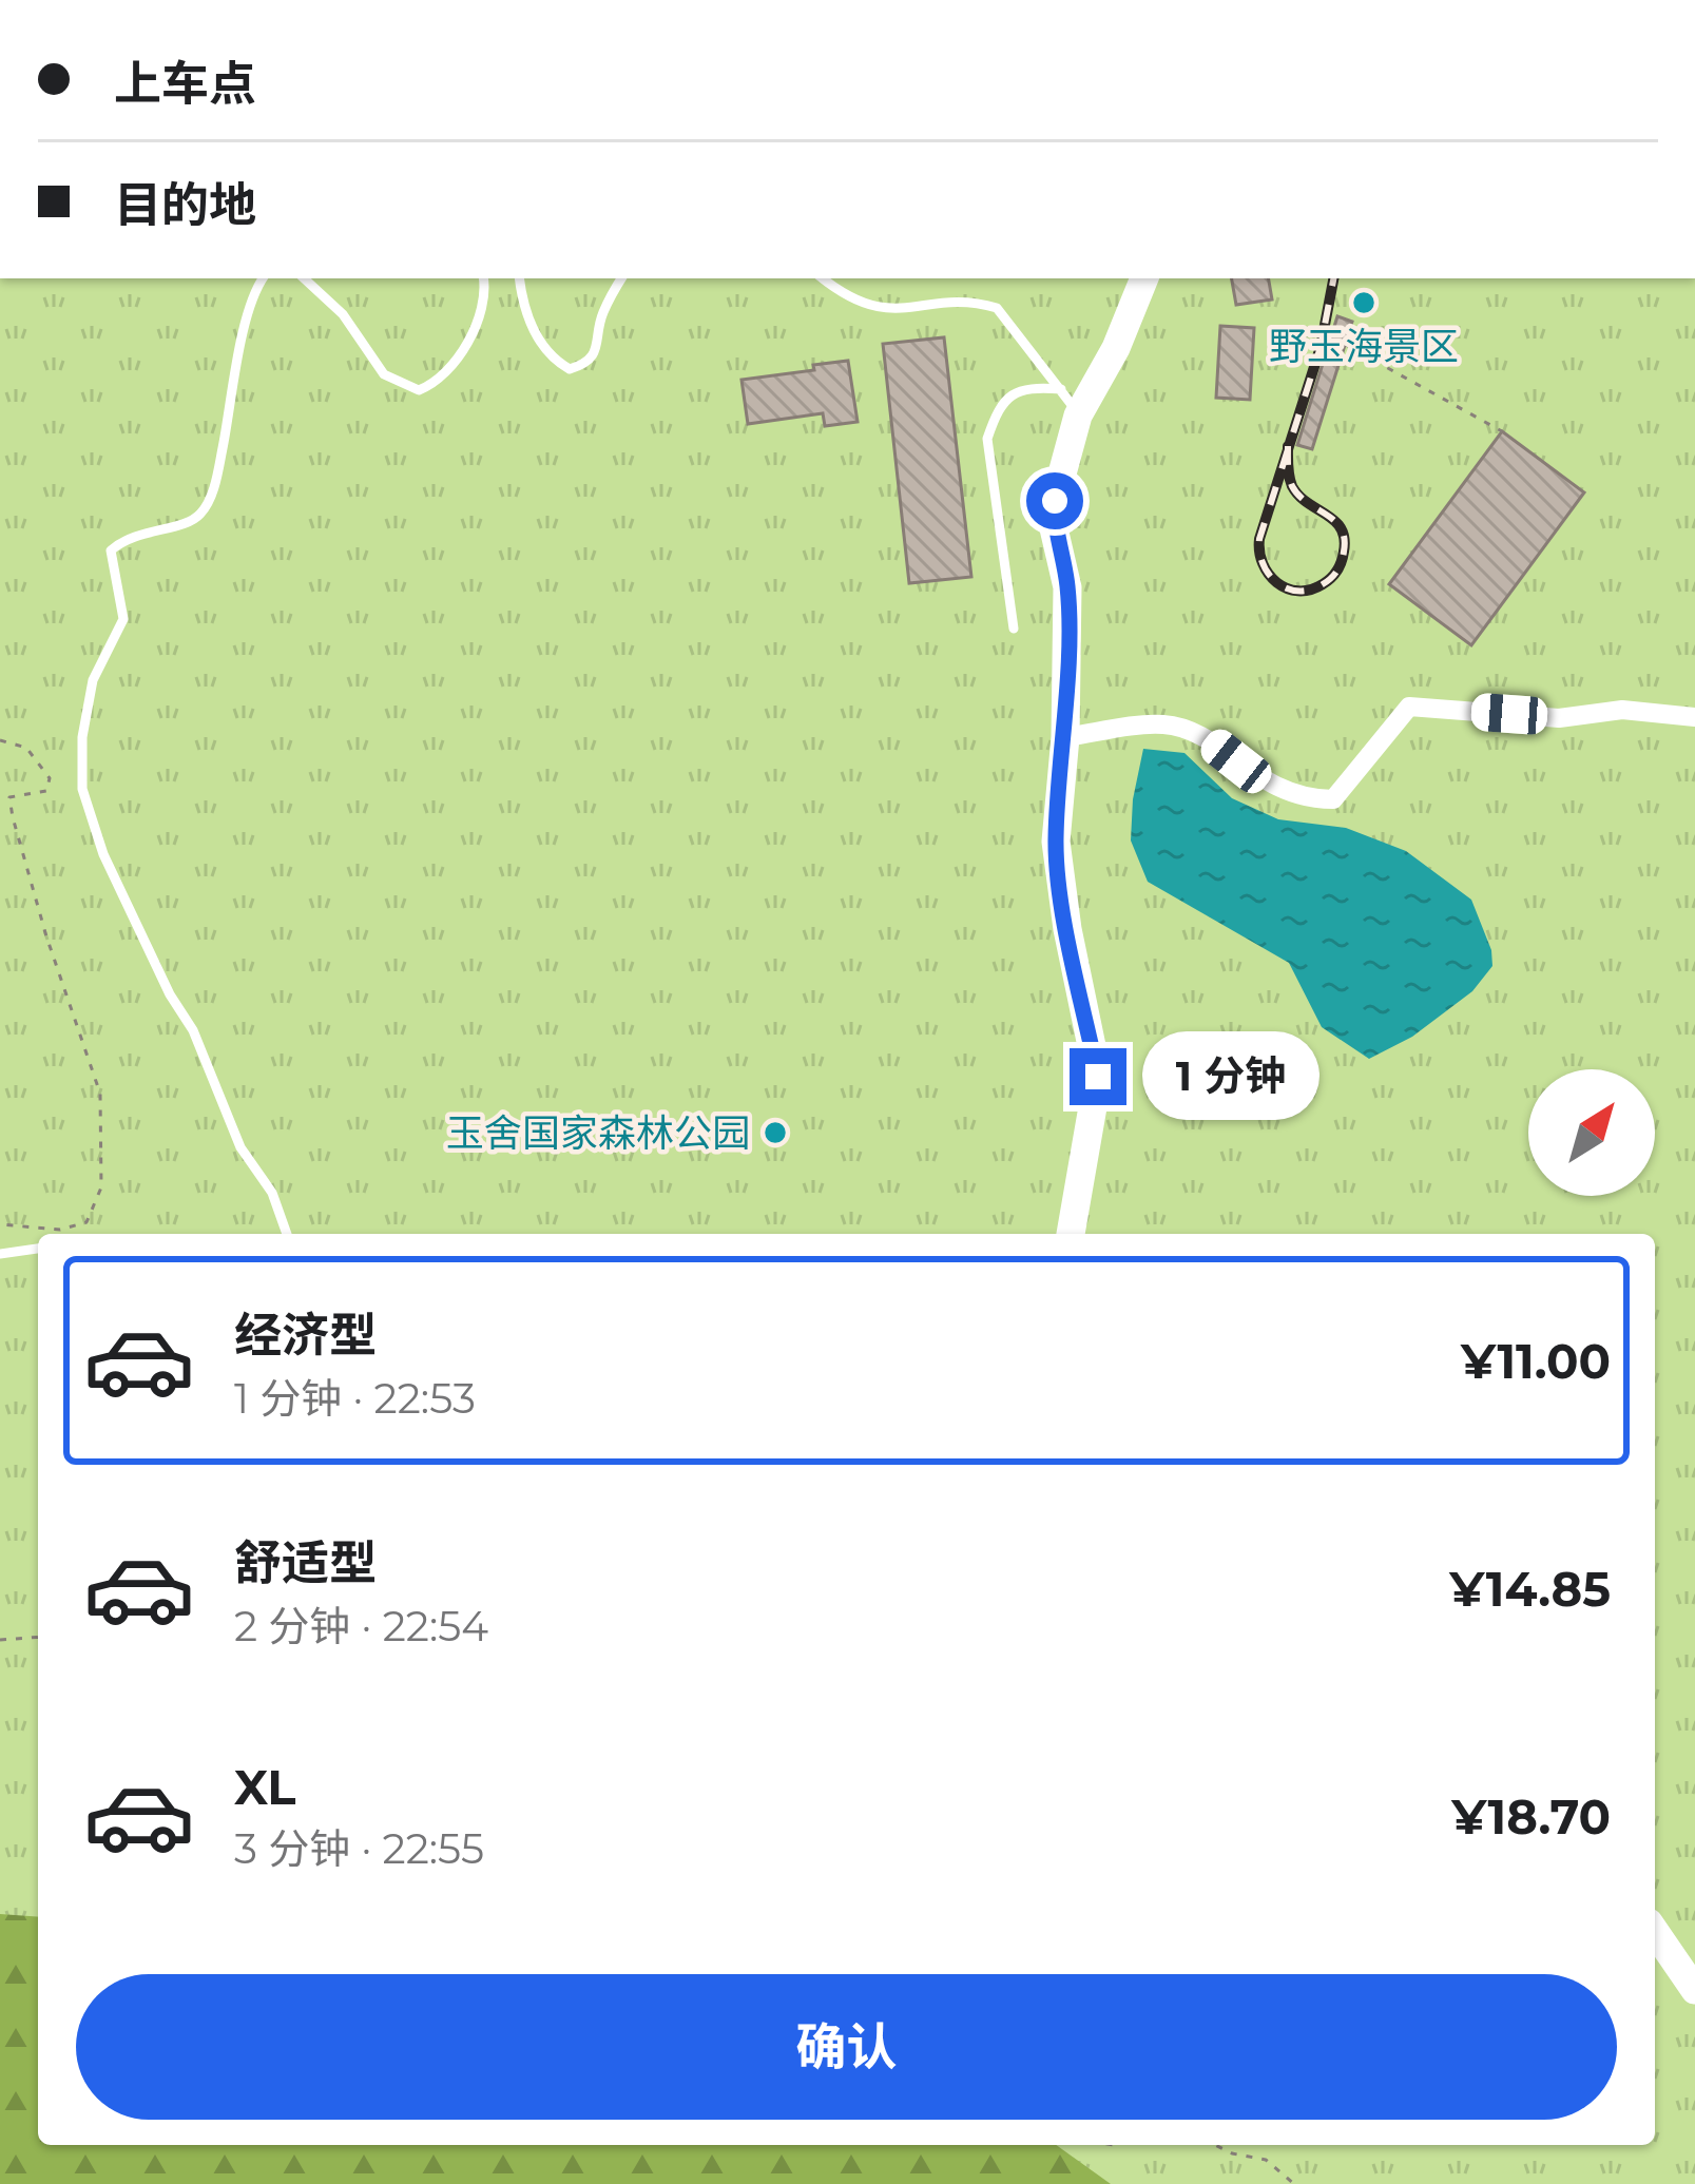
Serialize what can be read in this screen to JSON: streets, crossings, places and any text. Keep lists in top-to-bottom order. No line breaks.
{"places":["野玉海景区","玉舍国家森林公园"],"north":"top right","page":{"banner":["上车点","目的地"],"bubble":"1 分钟","list":[{"name":"经济型","note":"1 分钟 · 22:53","value":"¥11.00"},{"name":"舒适型","note":"2 分钟 · 22:54","value":"¥14.85"},{"name":"XL","note":"3 分钟 · 22:55","value":"¥18.70"}],"buttons":"确认"}}
